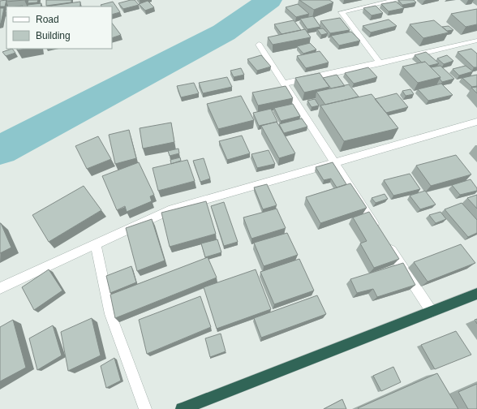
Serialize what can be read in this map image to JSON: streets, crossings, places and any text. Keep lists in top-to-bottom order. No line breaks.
{"legend":["Road","Building"]}
